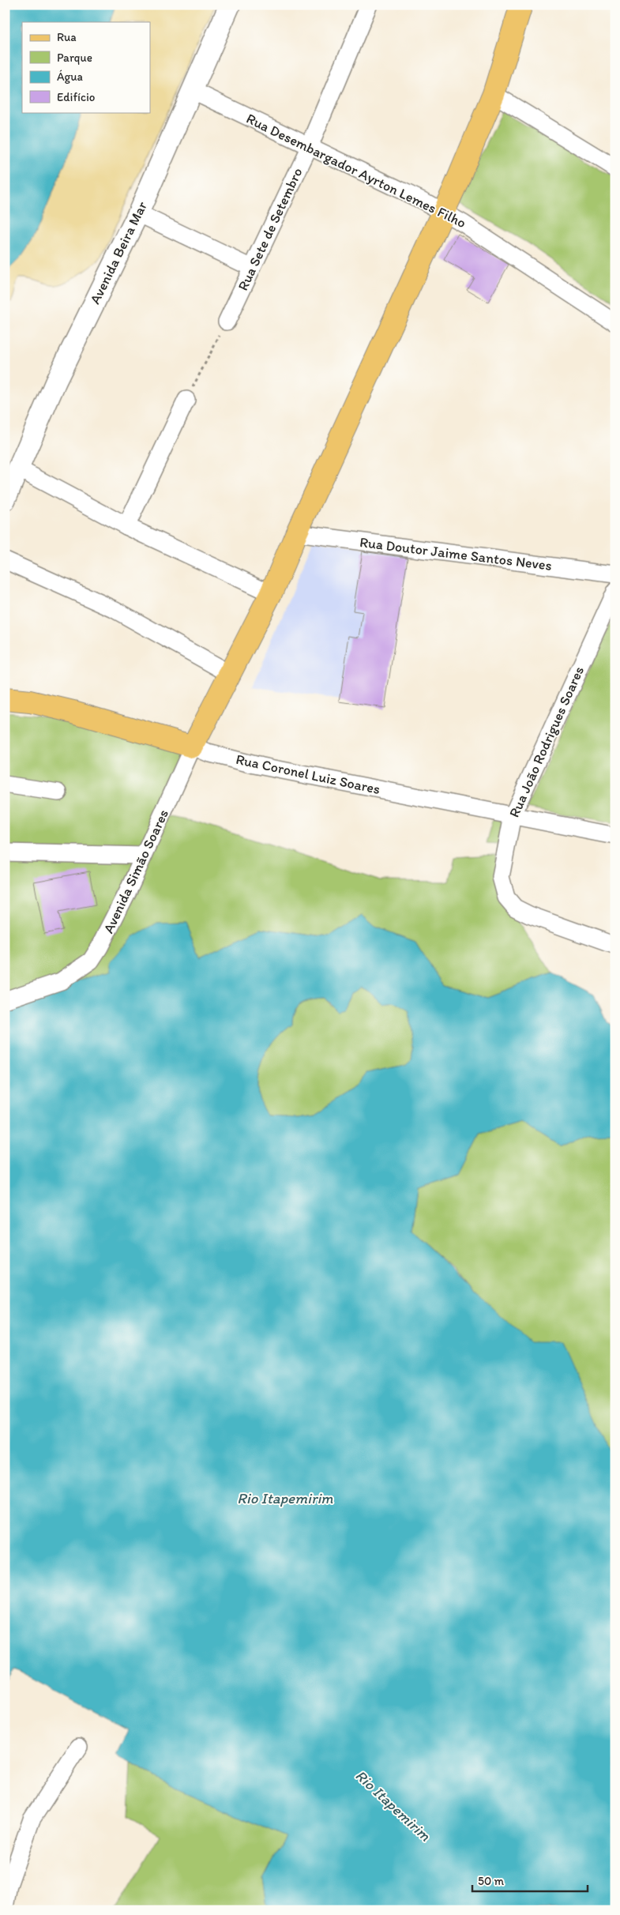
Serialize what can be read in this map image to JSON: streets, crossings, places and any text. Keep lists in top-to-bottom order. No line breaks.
{"streets":{"main road":["Rua Coronel Luiz Soares"],"street":["Rua Desembargador Ayrton Lemes Filho","Rua Sete de Setembro","Avenida Beira Mar","Rua Doutor Jaime Santos Neves","Rua João Rodrigues Soares","Avenida Simão Soares"]},"crossings":[["Rua Desembargador Ayrton Lemes Filho","Rua Sete de Setembro"],["Rua Desembargador Ayrton Lemes Filho","Avenida Beira Mar"],["Rua João Rodrigues Soares","Rua Coronel Luiz Soares"],["Rua Coronel Luiz Soares","Avenida Simão Soares"]],"water":["Rio Itapemirim"],"legend":["Rua","Parque","Água","Edifício"],"scale_bar":"50 m"}
